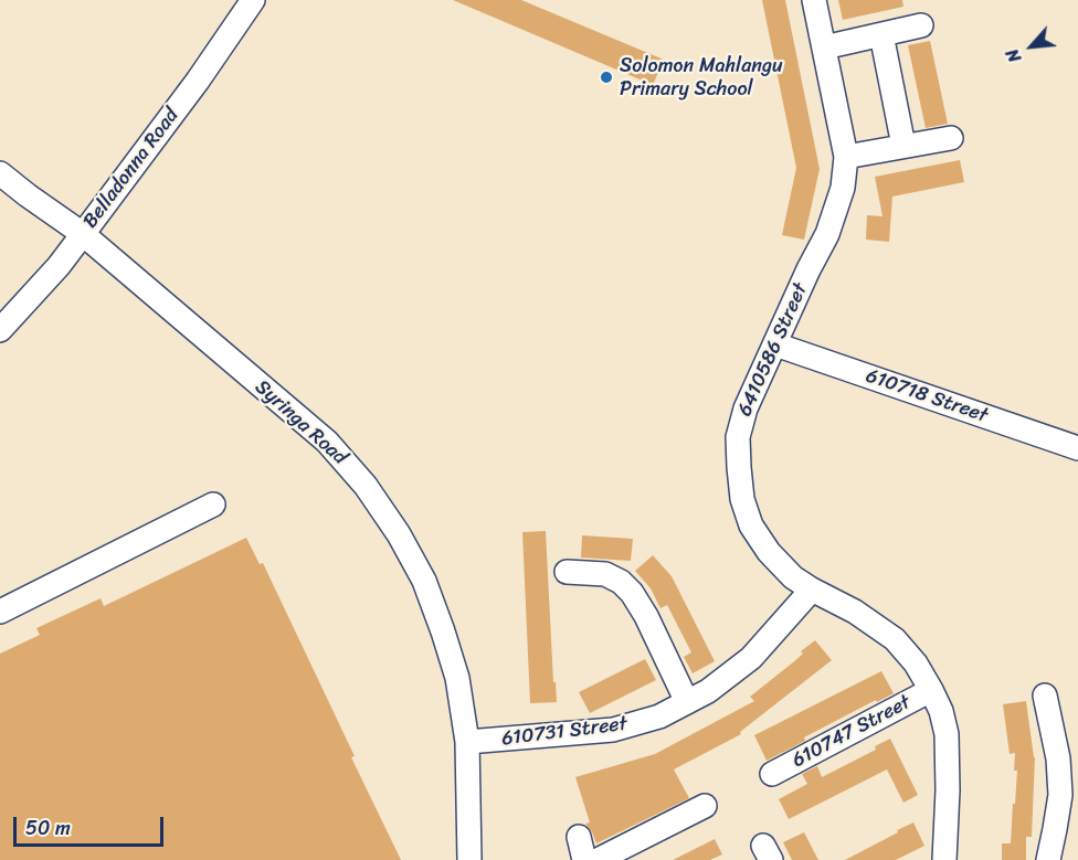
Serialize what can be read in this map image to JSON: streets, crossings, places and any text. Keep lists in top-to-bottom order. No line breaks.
{"streets":{"street":["Belladonna Road","6410586 Street","610718 Street","Syringa Road","610731 Street","610747 Street"]},"crossings":[["Belladonna Road","Syringa Road"],["6410586 Street","610718 Street"],["6410586 Street","610731 Street"],["6410586 Street","610747 Street"],["Syringa Road","610731 Street"]],"places":["Solomon Mahlangu Primary School"],"scale_bar":"50 m","north":"bottom left"}
